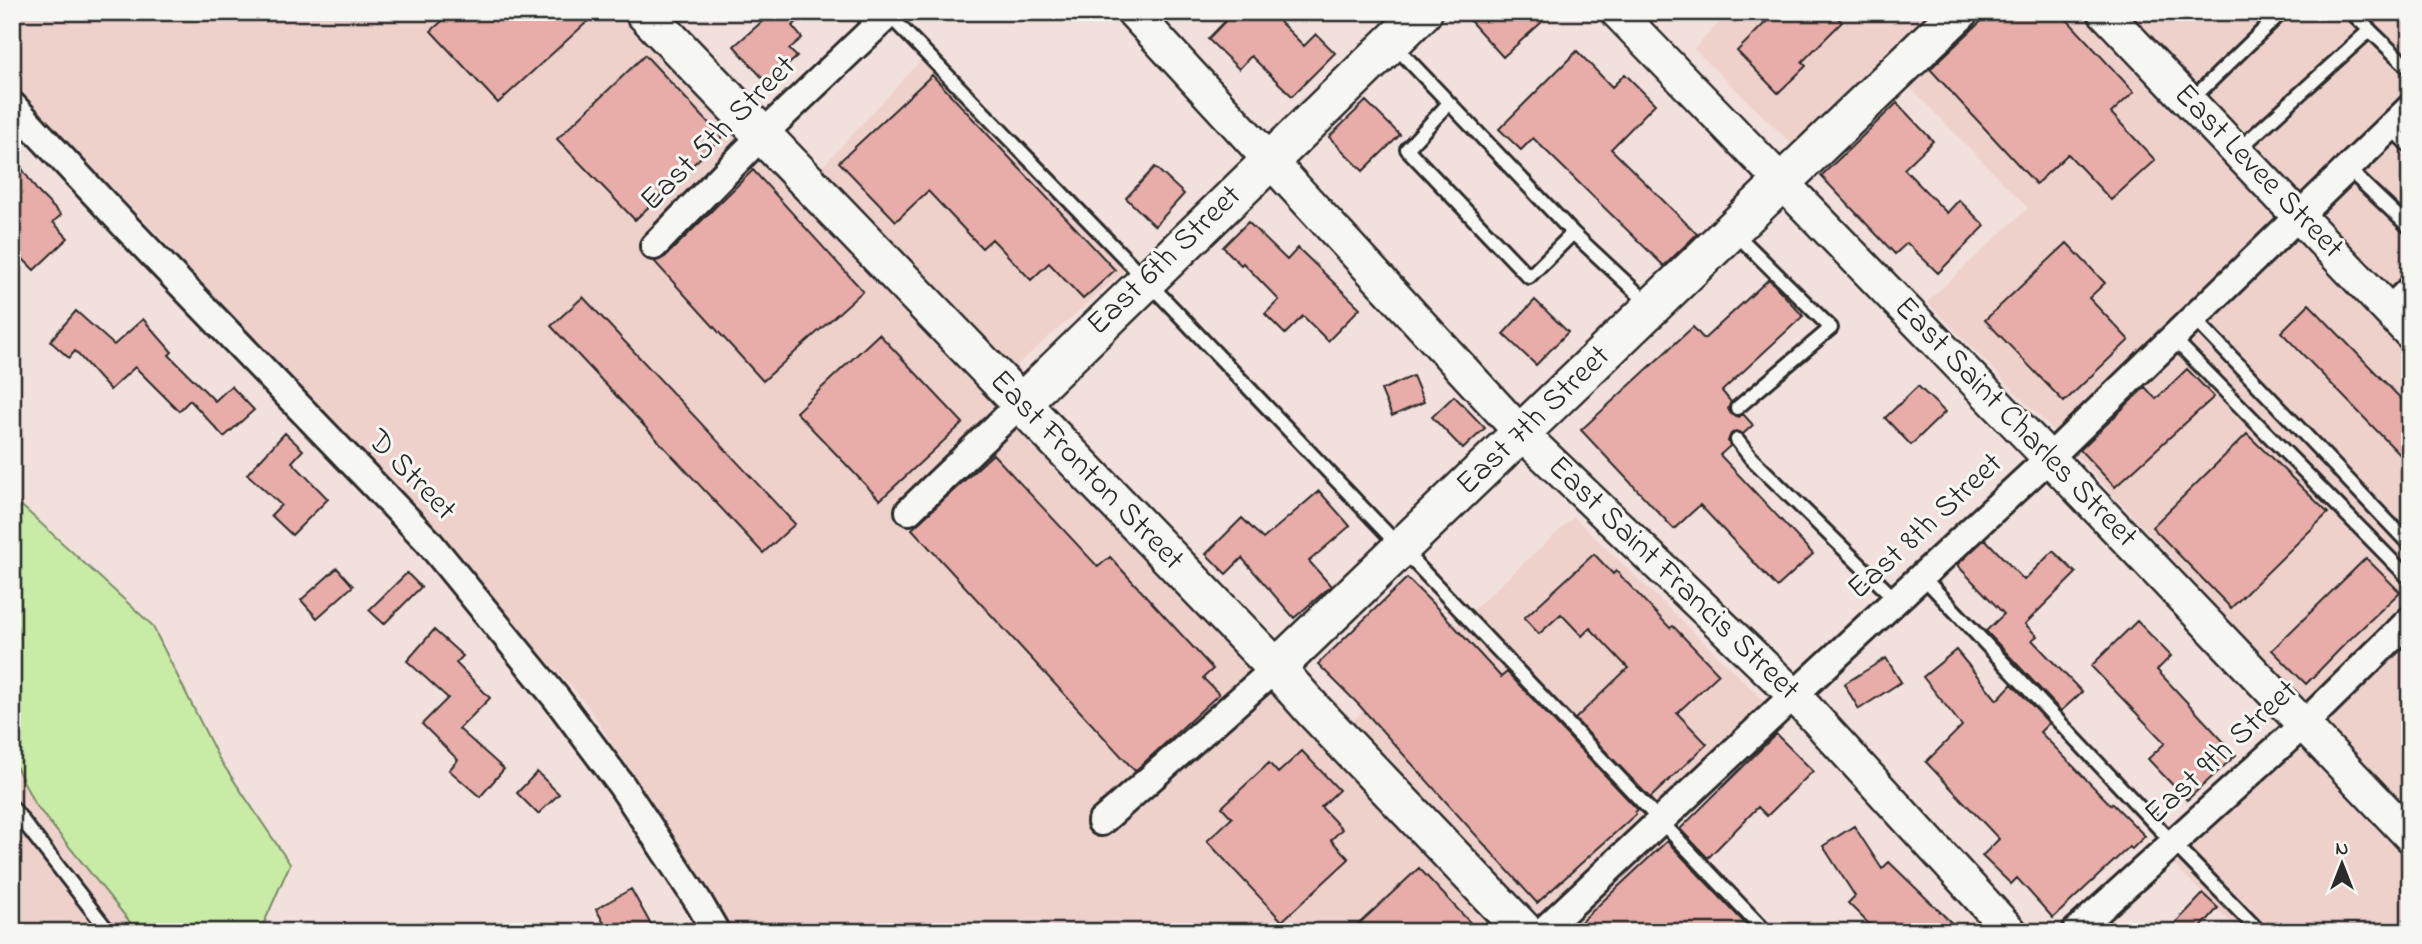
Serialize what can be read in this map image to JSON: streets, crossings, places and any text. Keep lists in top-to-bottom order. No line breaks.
{"streets":{"main road":["East 6th Street","East 7th Street","East Fronton Street"],"street":["East 5th Street","East Levee Street","East Saint Charles Street","D Street","East 8th Street","East Saint Francis Street","East 9th Street"]},"crossings":[["East 5th Street","East Fronton Street"],["East Levee Street","East 8th Street"],["East 6th Street","East Fronton Street"],["East 6th Street","East Saint Francis Street"],["East 7th Street","East Saint Charles Street"],["East 7th Street","East Fronton Street"],["East 7th Street","East Saint Francis Street"],["East Saint Charles Street","East 8th Street"],["East Saint Charles Street","East 9th Street"],["East 8th Street","East Saint Francis Street"]],"north":"top"}
